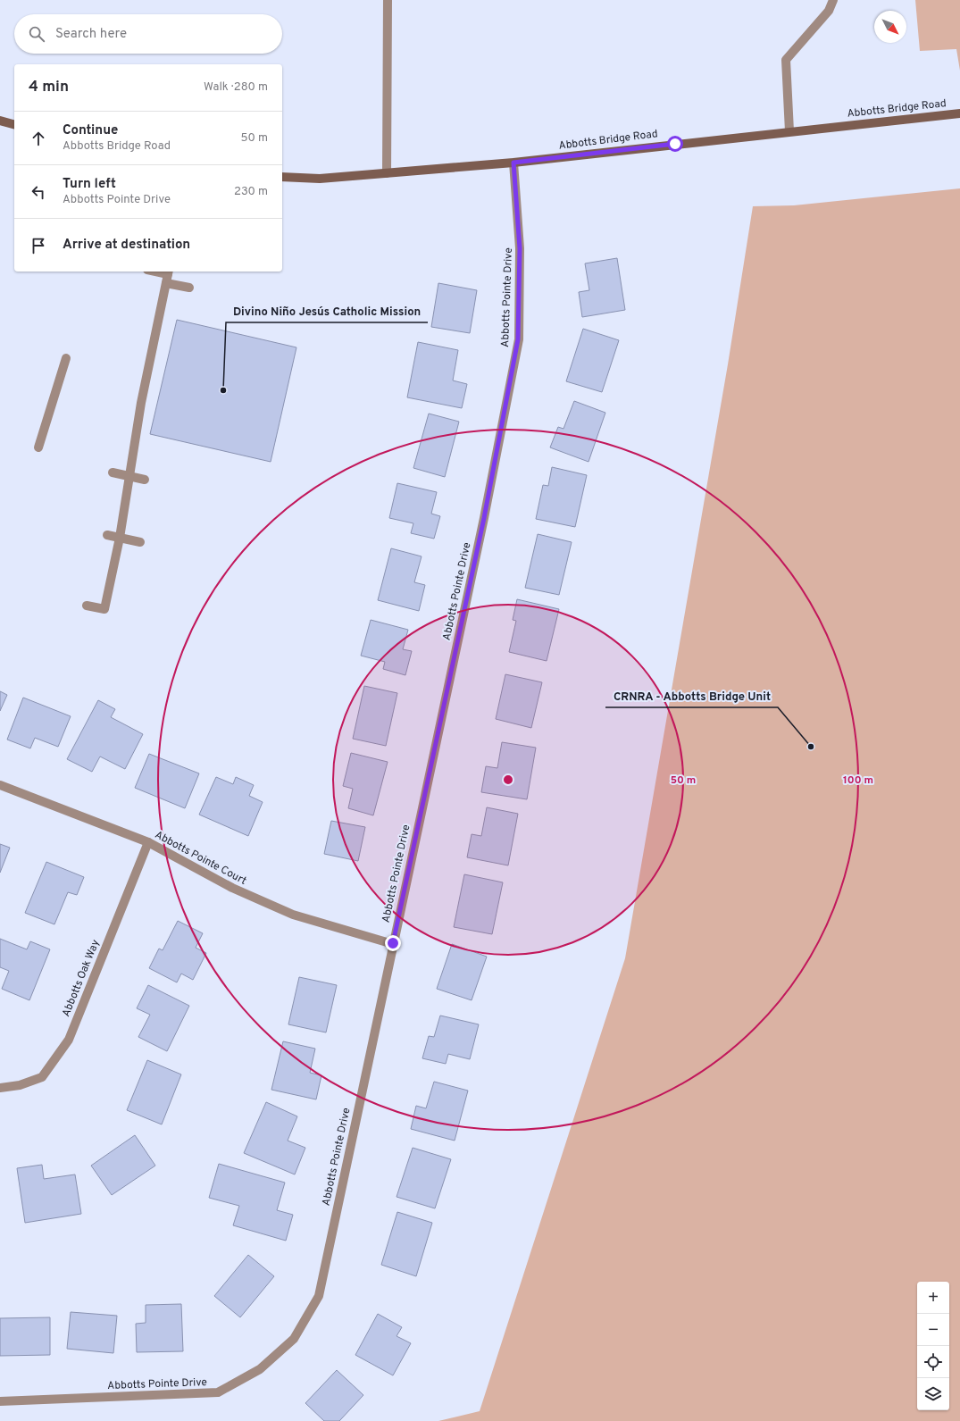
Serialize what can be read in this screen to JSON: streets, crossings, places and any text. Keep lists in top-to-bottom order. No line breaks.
{"streets":{"main road":["Abbotts Bridge Road"],"street":["Abbotts Pointe Drive","Abbotts Pointe Court","Abbotts Oak Way"]},"crossings":[["Abbotts Bridge Road","Abbotts Pointe Drive"],["Abbotts Pointe Drive","Abbotts Pointe Court"],["Abbotts Pointe Court","Abbotts Oak Way"]],"places":["Divino Niño Jesús Catholic Mission","CRNRA - Abbotts Bridge Unit"],"north":"bottom right","page":{"search":"Search here","heading":["4 min","Walk · 280 m"],"list":[["Continue","Abbotts Bridge Road","50 m"],["Turn left","Abbotts Pointe Drive","230 m"],"Arrive at destination"],"map_buttons":["+","−"]},"rings":["50 m","100 m"]}
